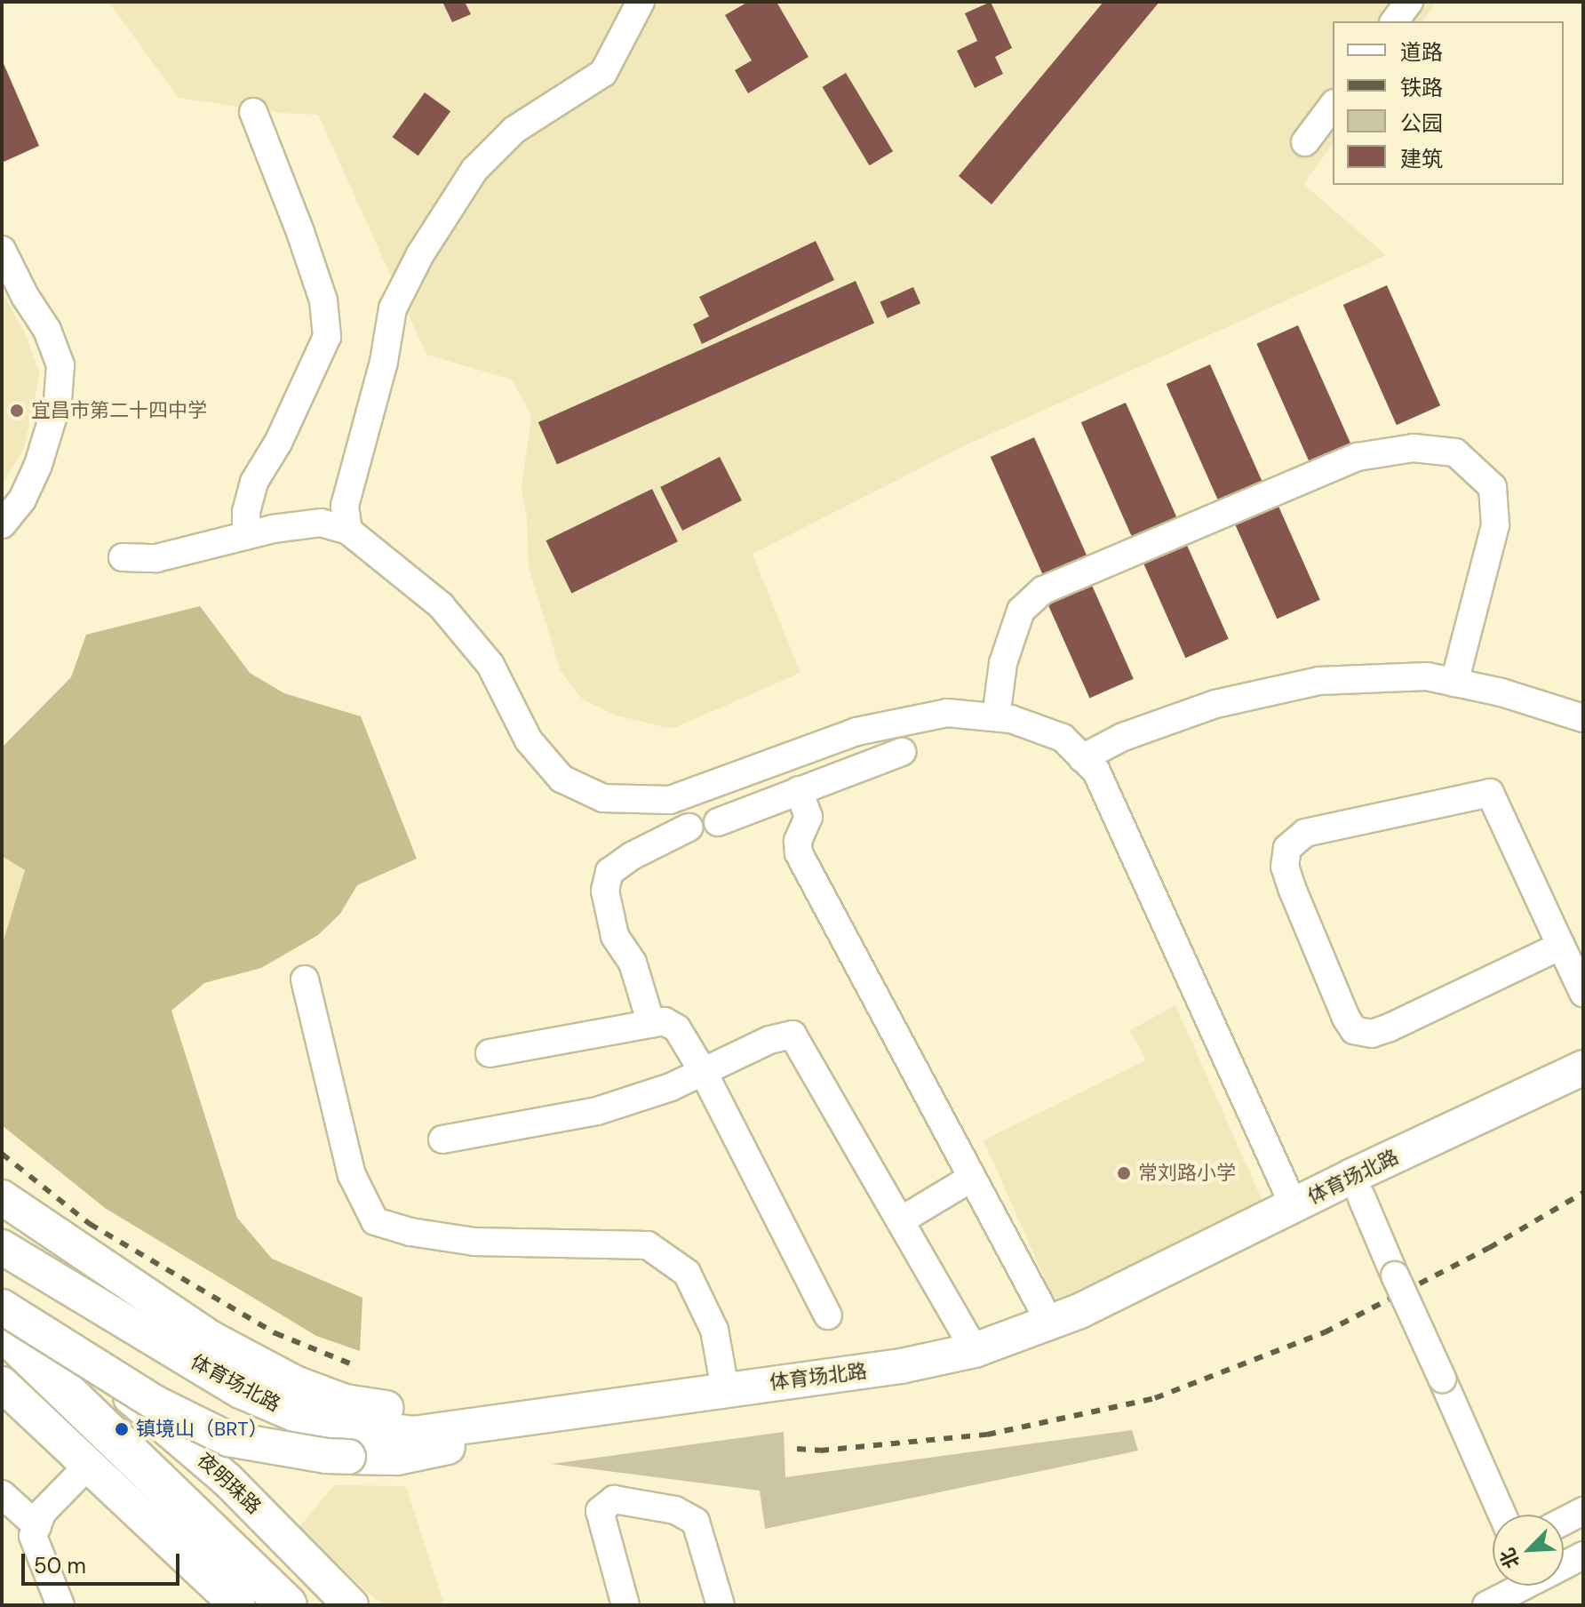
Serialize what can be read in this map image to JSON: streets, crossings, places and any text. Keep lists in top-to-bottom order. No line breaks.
{"streets":{"main road":["体育场北路","夜明珠路"]},"places":["宜昌市第二十四中学","常刘路小学","镇境山（BRT）"],"legend":["道路","铁路","公园","建筑"],"scale_bar":"50 m","north":"bottom left"}
